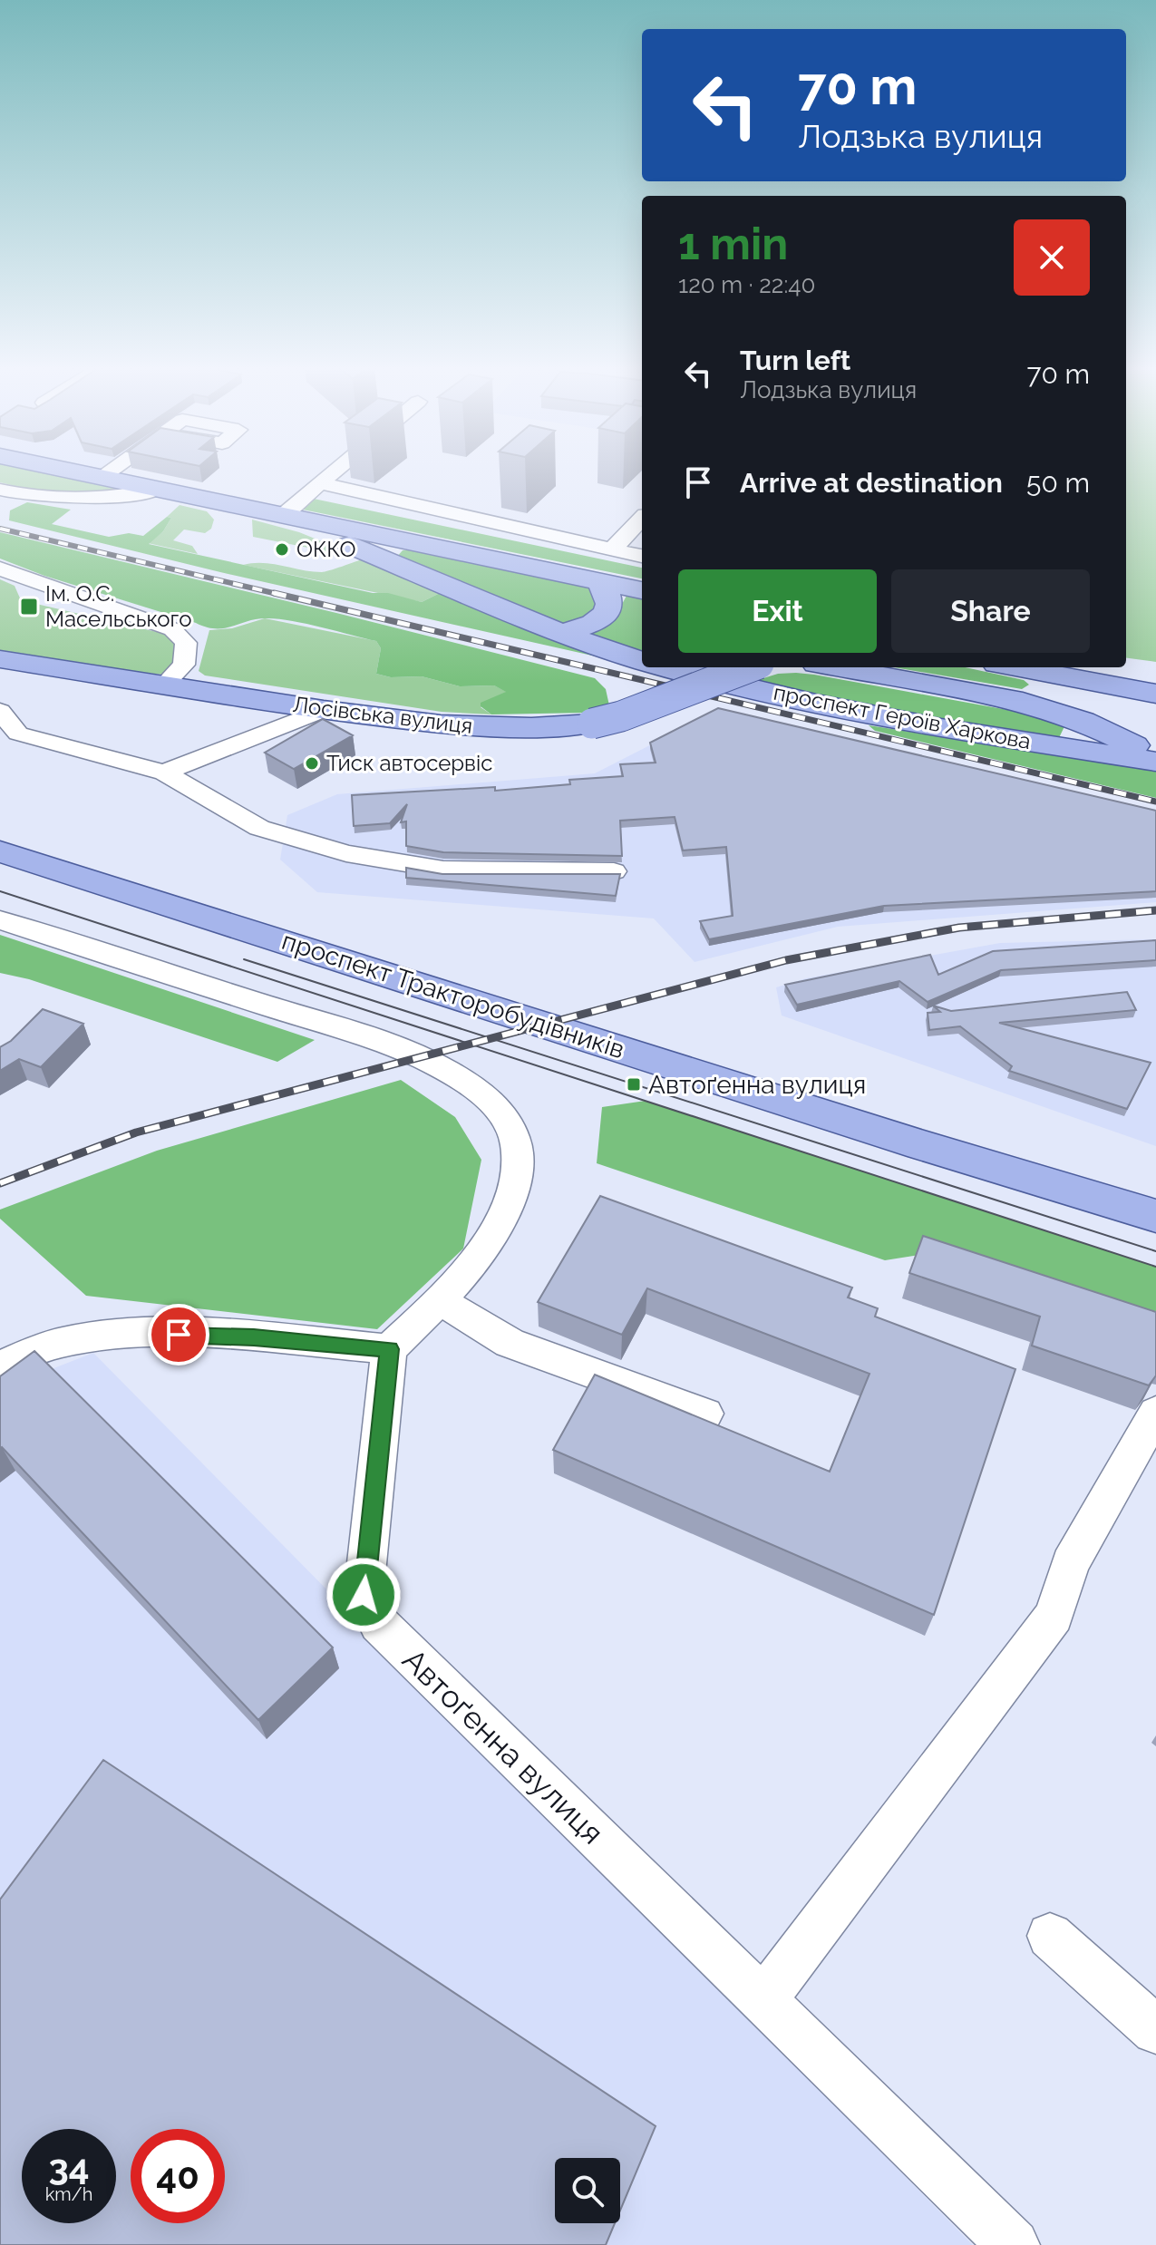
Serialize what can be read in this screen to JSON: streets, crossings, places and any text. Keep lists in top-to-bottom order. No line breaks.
{"streets":{"main road":["Лосівська вулиця","проспект Героїв Харкова","проспект Тракторобудівників"],"street":["Автоґенна вулиця"]},"places":{"other":["ОККО","Тиск автосервіс"],"transit":["Ім. О.С. Масельського","Автоґенна вулиця"]},"page":{"turn":["70 m","Лодзька вулиця"],"heading":["1 min","120 m · 22:40"],"list":[{"name":"Turn left","note":"Лодзька вулиця","value":"70 m"},{"name":"Arrive at destination","value":"50 m"}],"buttons":["Exit","Share"],"speed":"34 km/h","limit":"40"}}
